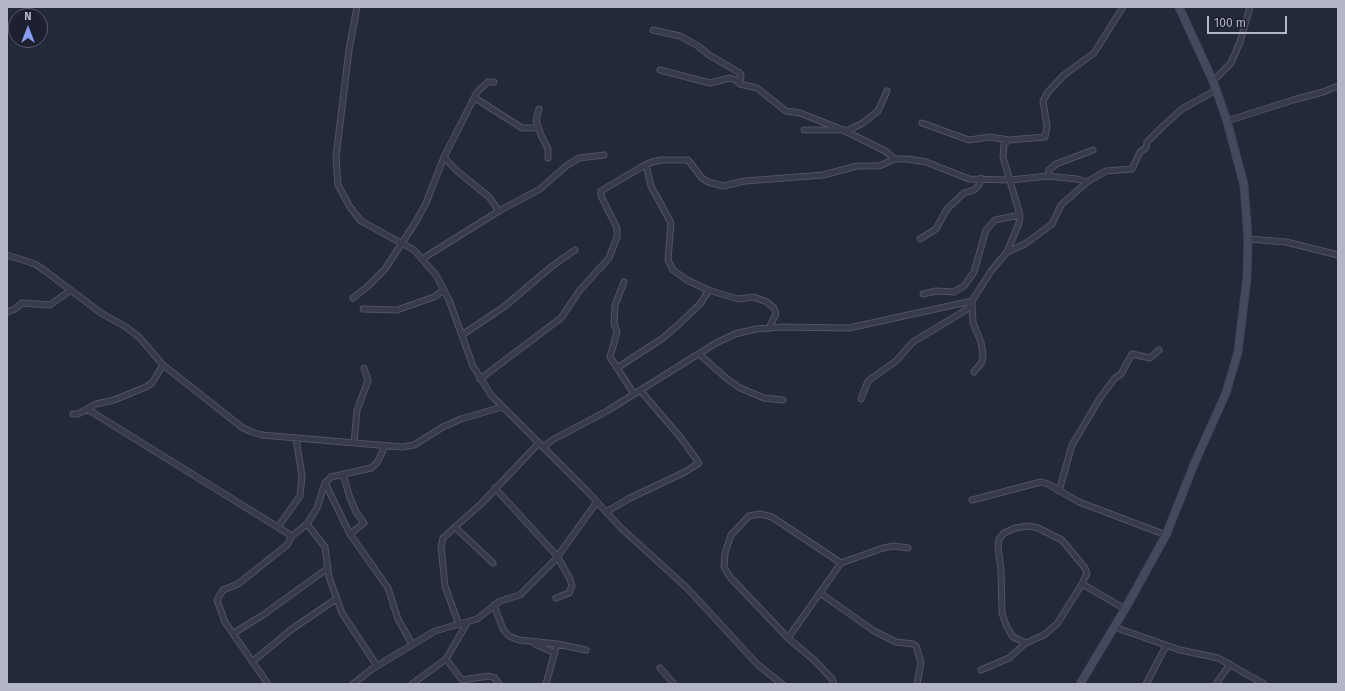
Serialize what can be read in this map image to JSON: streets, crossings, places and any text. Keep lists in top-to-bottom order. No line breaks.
{"scale_bar":"100 m","north":"top"}
